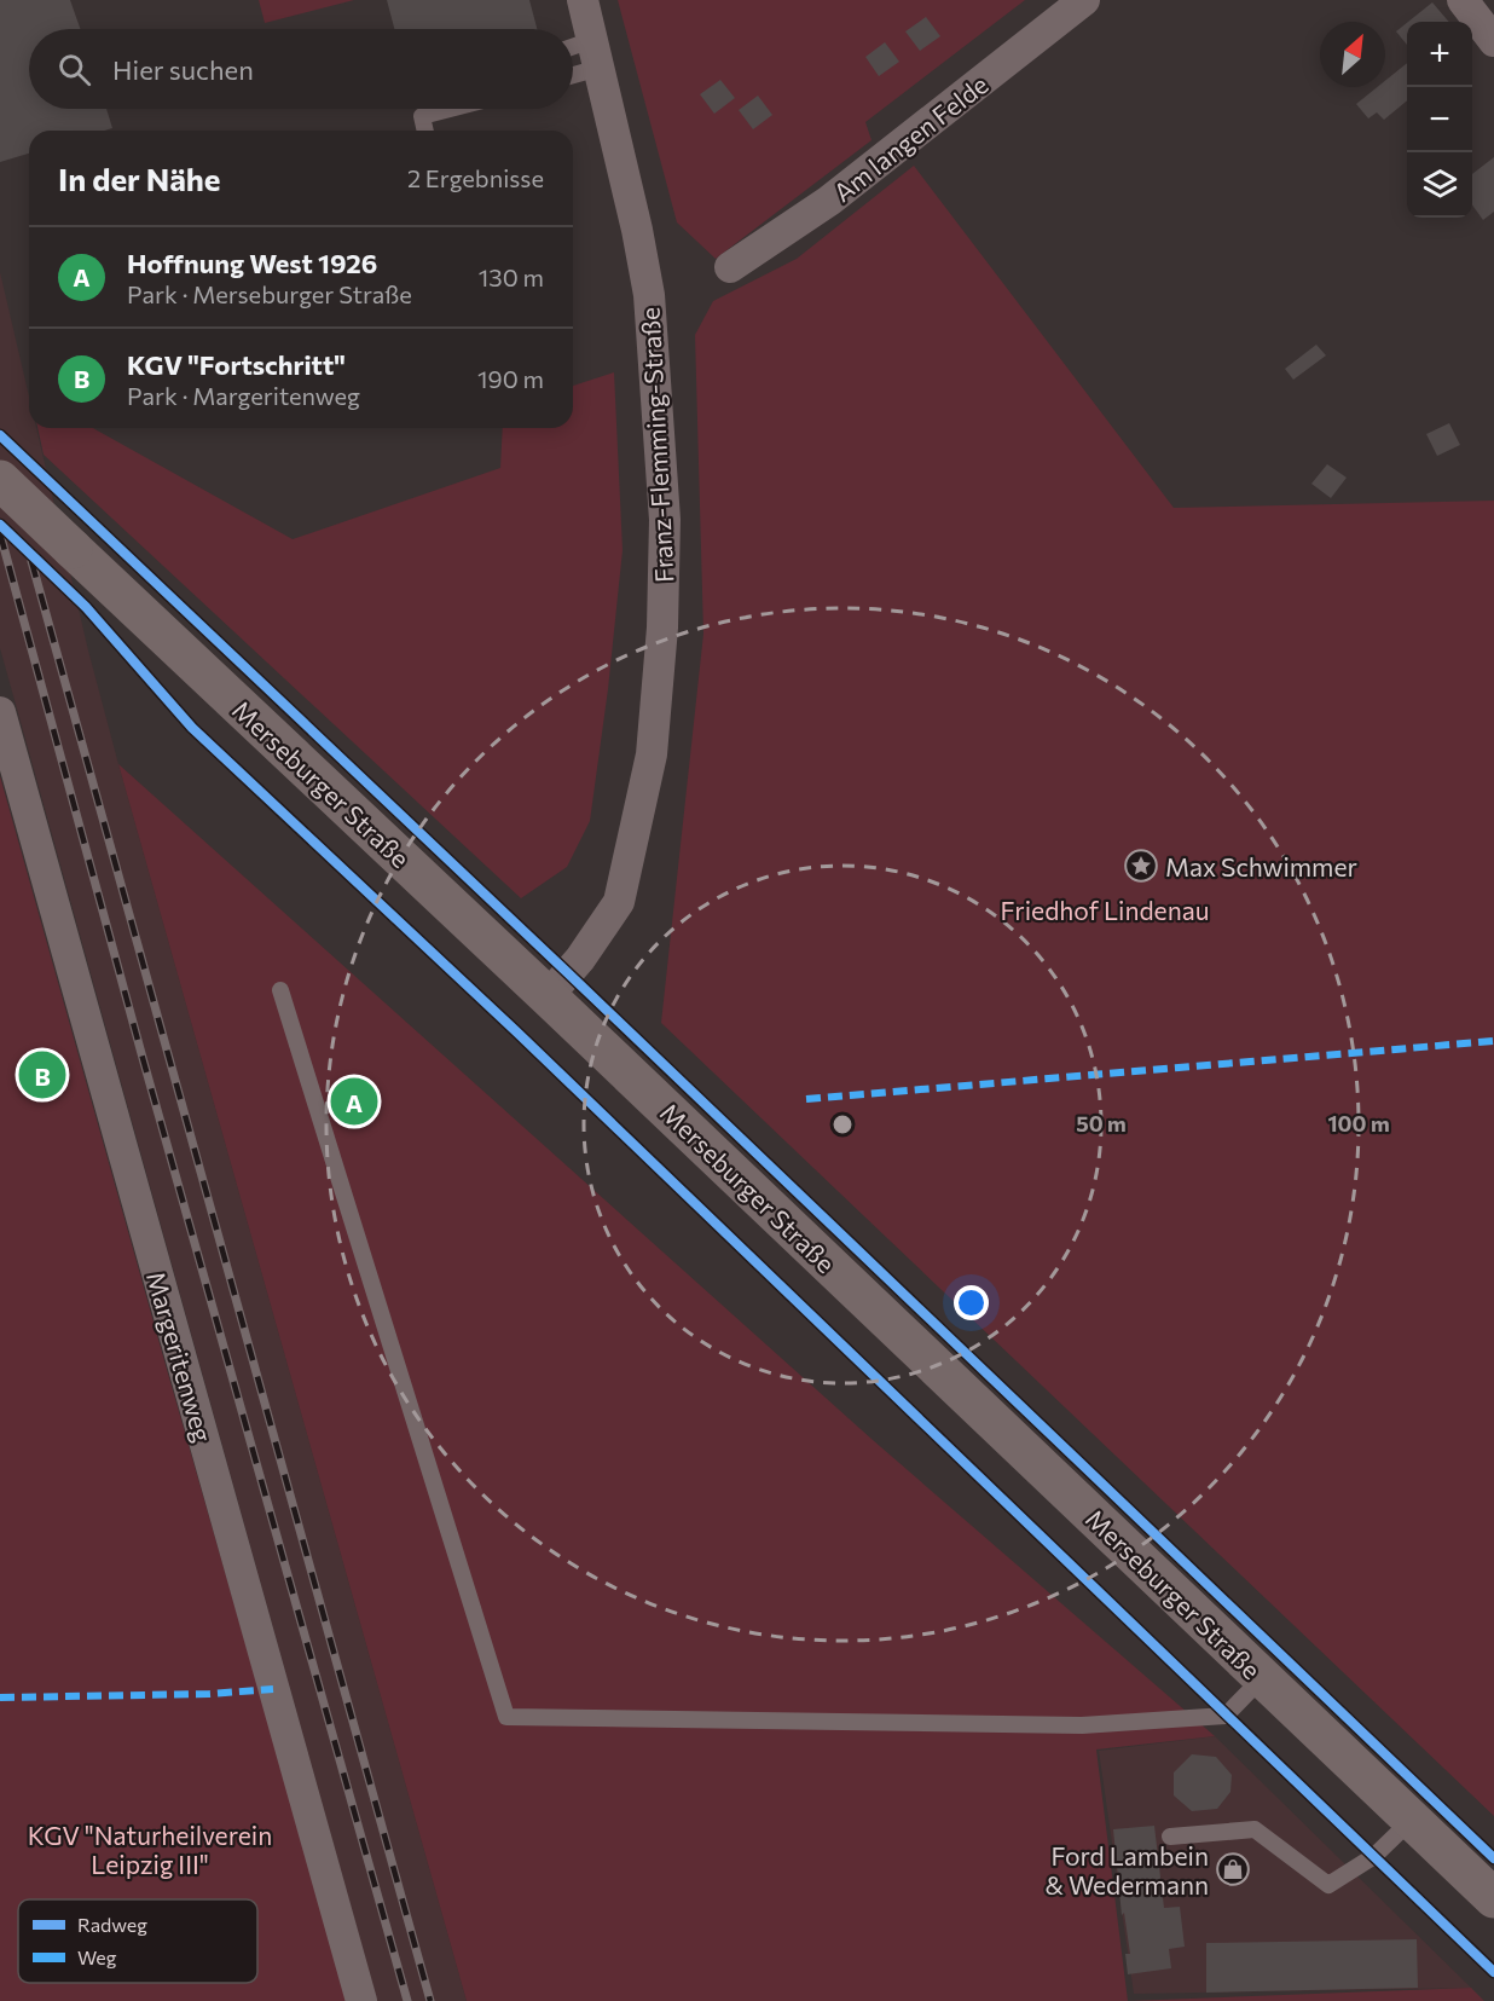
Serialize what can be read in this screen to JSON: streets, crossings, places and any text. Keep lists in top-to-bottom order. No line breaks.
{"streets":{"main road":["Merseburger Straße"],"street":["Am langen Felde","Franz-Flemming-Straße","Margeritenweg"]},"crossings":[["Franz-Flemming-Straße","Merseburger Straße"]],"parks":["Friedhof Lindenau","KGV \"Naturheilverein Leipzig III\""],"places":{"place":["Max Schwimmer"],"shop":["Ford Lambein & Wedermann"]},"legend":["Radweg","Weg"],"north":"top right","page":{"map_buttons":["+","−"],"search":"Hier suchen","heading":["In der Nähe","2 Ergebnisse"],"list":[{"mark":"A","name":"Hoffnung West 1926","note":"Park · Merseburger Straße","value":"130 m"},{"mark":"B","name":"KGV \"Fortschritt\"","note":"Park · Margeritenweg","value":"190 m"}],"pins":["B","A"]},"rings":["50 m","100 m"]}
